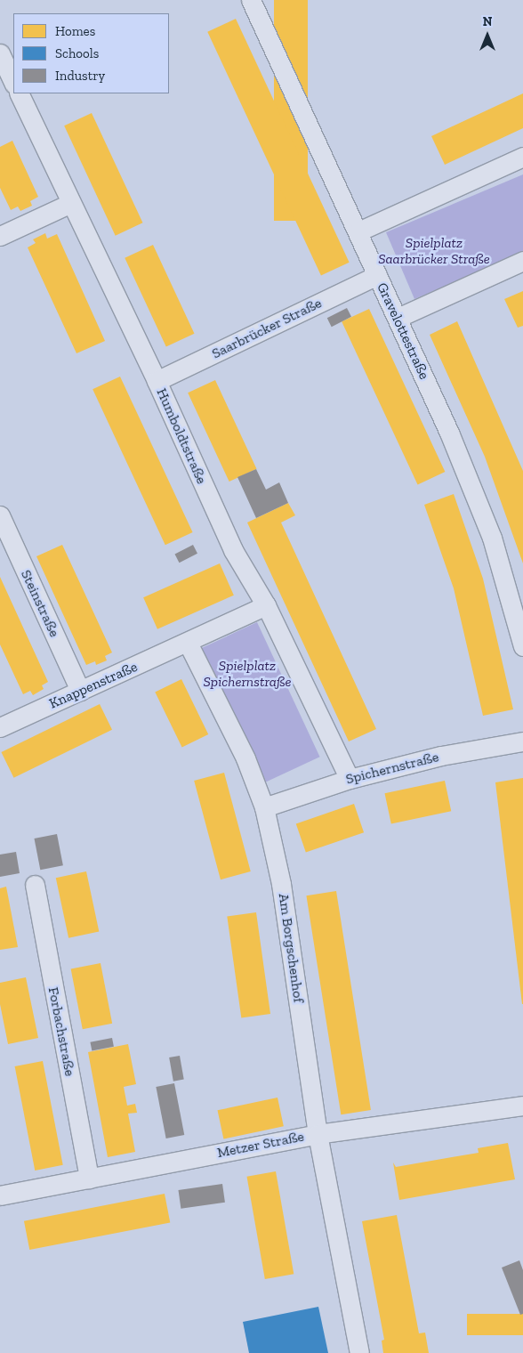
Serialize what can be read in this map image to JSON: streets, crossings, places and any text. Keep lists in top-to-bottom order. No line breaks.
{"streets":{"street":["Saarbrücker Straße","Gravelottestraße","Humboldtstraße","Steinstraße","Knappenstraße","Spichernstraße","Am Borgschenhof","Forbachstraße","Metzer Straße"]},"crossings":[["Saarbrücker Straße","Gravelottestraße"],["Saarbrücker Straße","Humboldtstraße"],["Humboldtstraße","Spichernstraße"],["Steinstraße","Knappenstraße"],["Knappenstraße","Am Borgschenhof"],["Spichernstraße","Am Borgschenhof"],["Am Borgschenhof","Metzer Straße"],["Forbachstraße","Metzer Straße"]],"parks":["Spielplatz Saarbrücker Straße","Spielplatz Spichernstraße"],"legend":["Homes","Schools","Industry"],"north":"top"}
